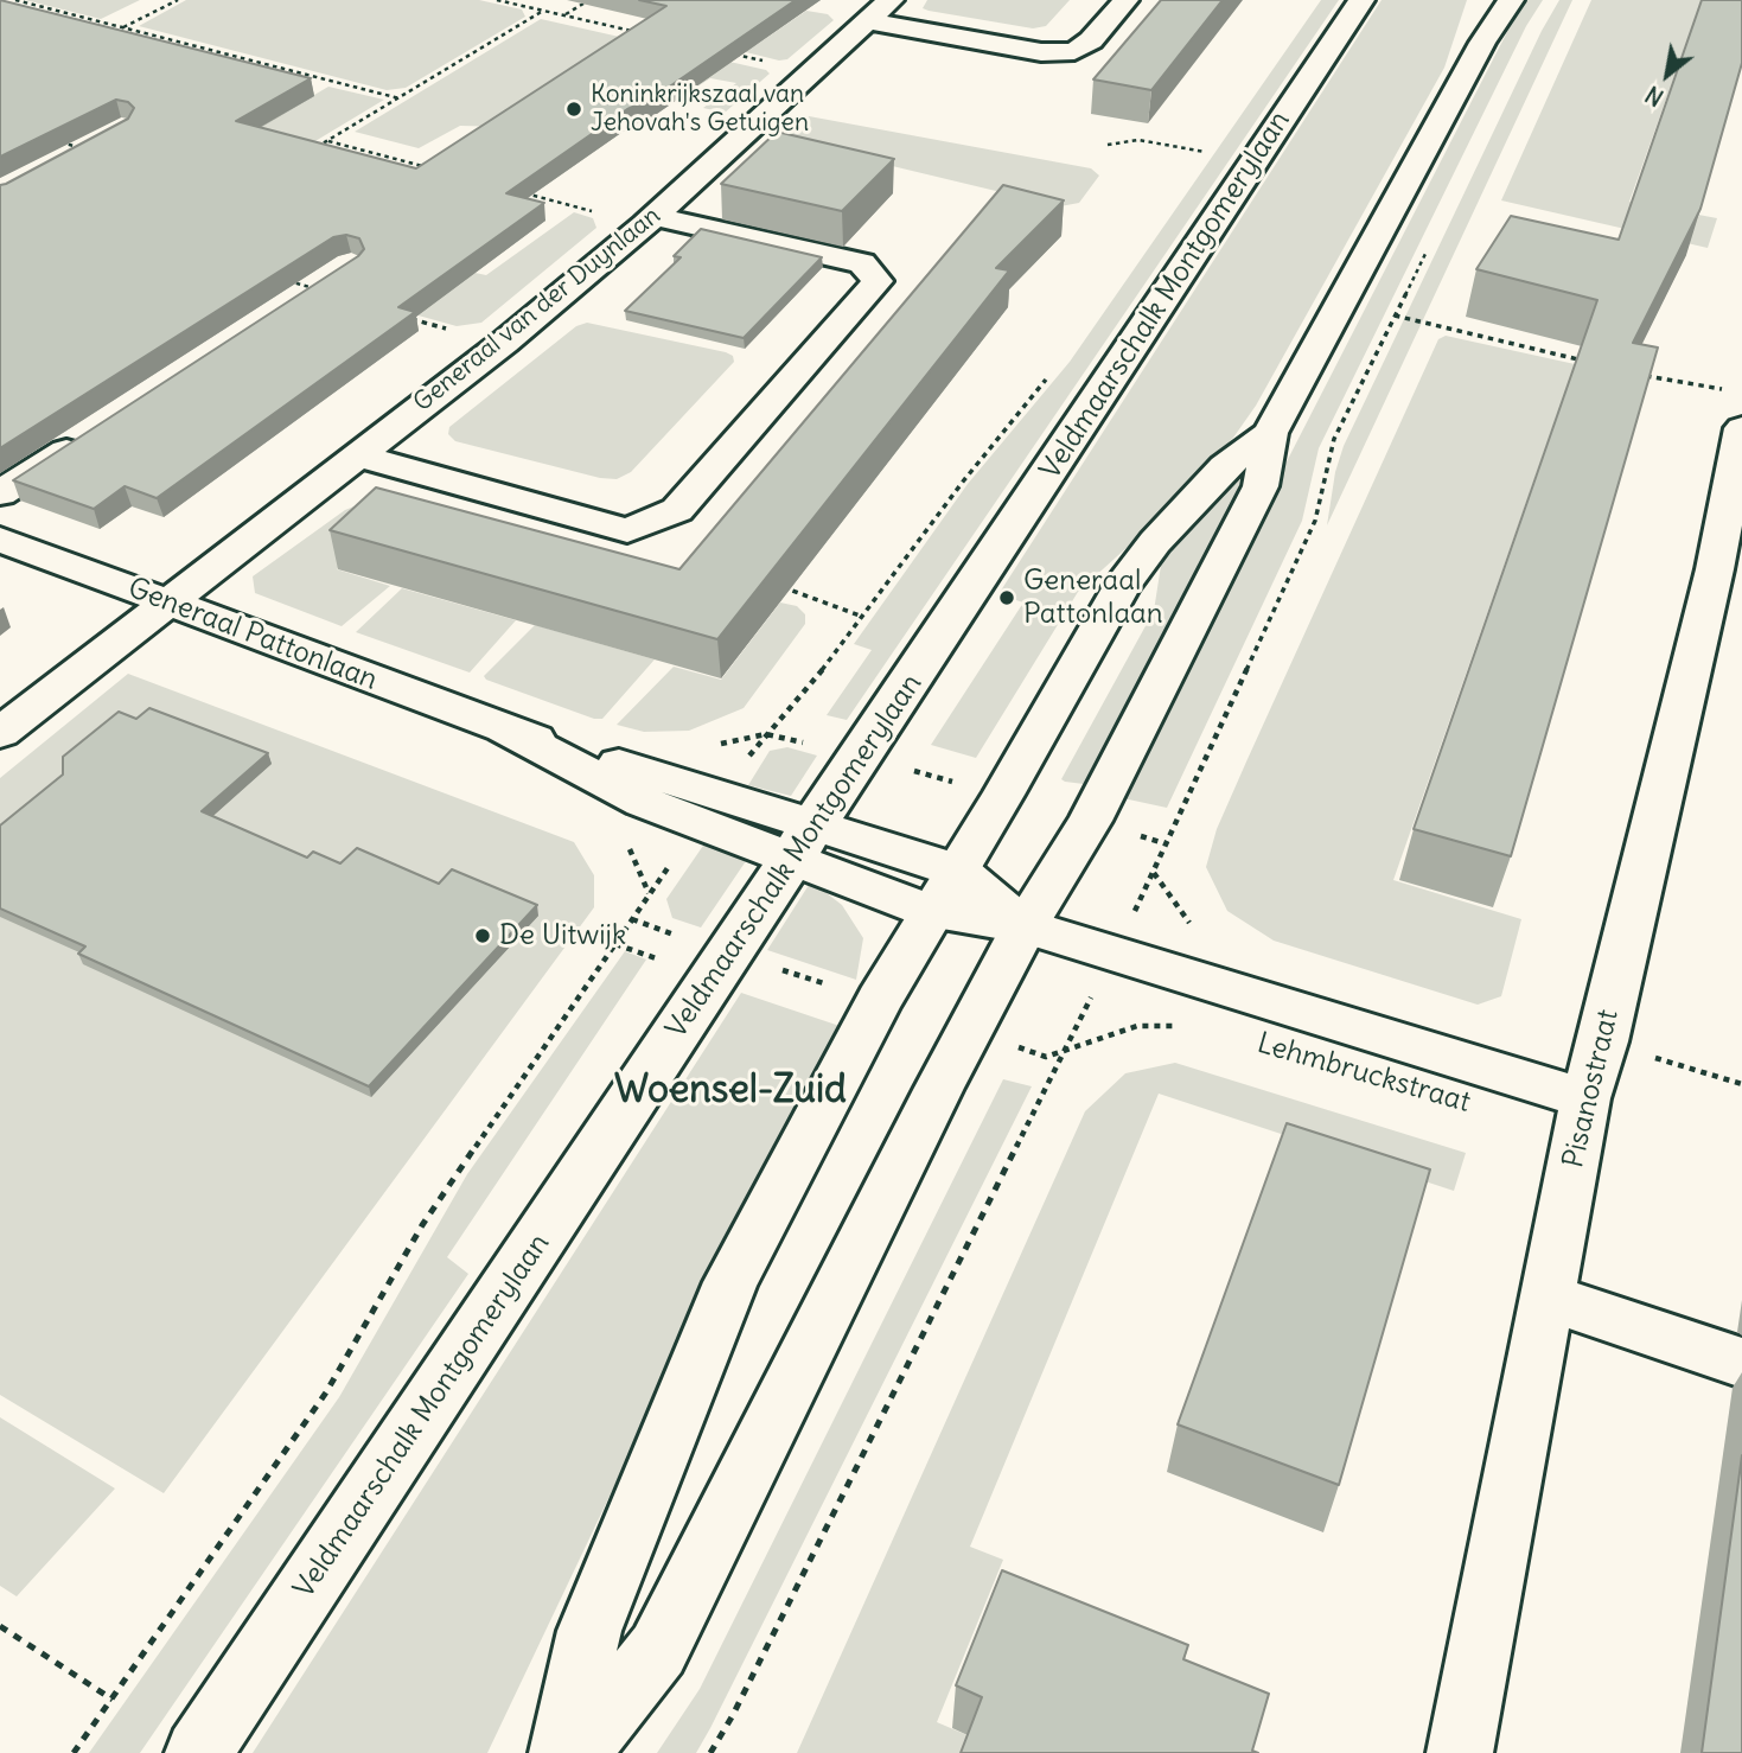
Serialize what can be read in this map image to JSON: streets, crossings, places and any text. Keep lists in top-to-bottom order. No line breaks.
{"streets":{"street":["Veldmaarschalk Montgomerylaan","Generaal van der Duynlaan","Generaal Pattonlaan","Lehmbruckstraat","Pisanostraat"]},"crossings":[["Veldmaarschalk Montgomerylaan","Generaal Pattonlaan"],["Generaal van der Duynlaan","Generaal Pattonlaan"],["Generaal Pattonlaan","Lehmbruckstraat"],["Lehmbruckstraat","Pisanostraat"]],"districts":["Woensel-Zuid"],"places":["Koninkrijkszaal van Jehovah's Getuigen","Generaal Pattonlaan","De Uitwijk"],"north":"bottom left"}
